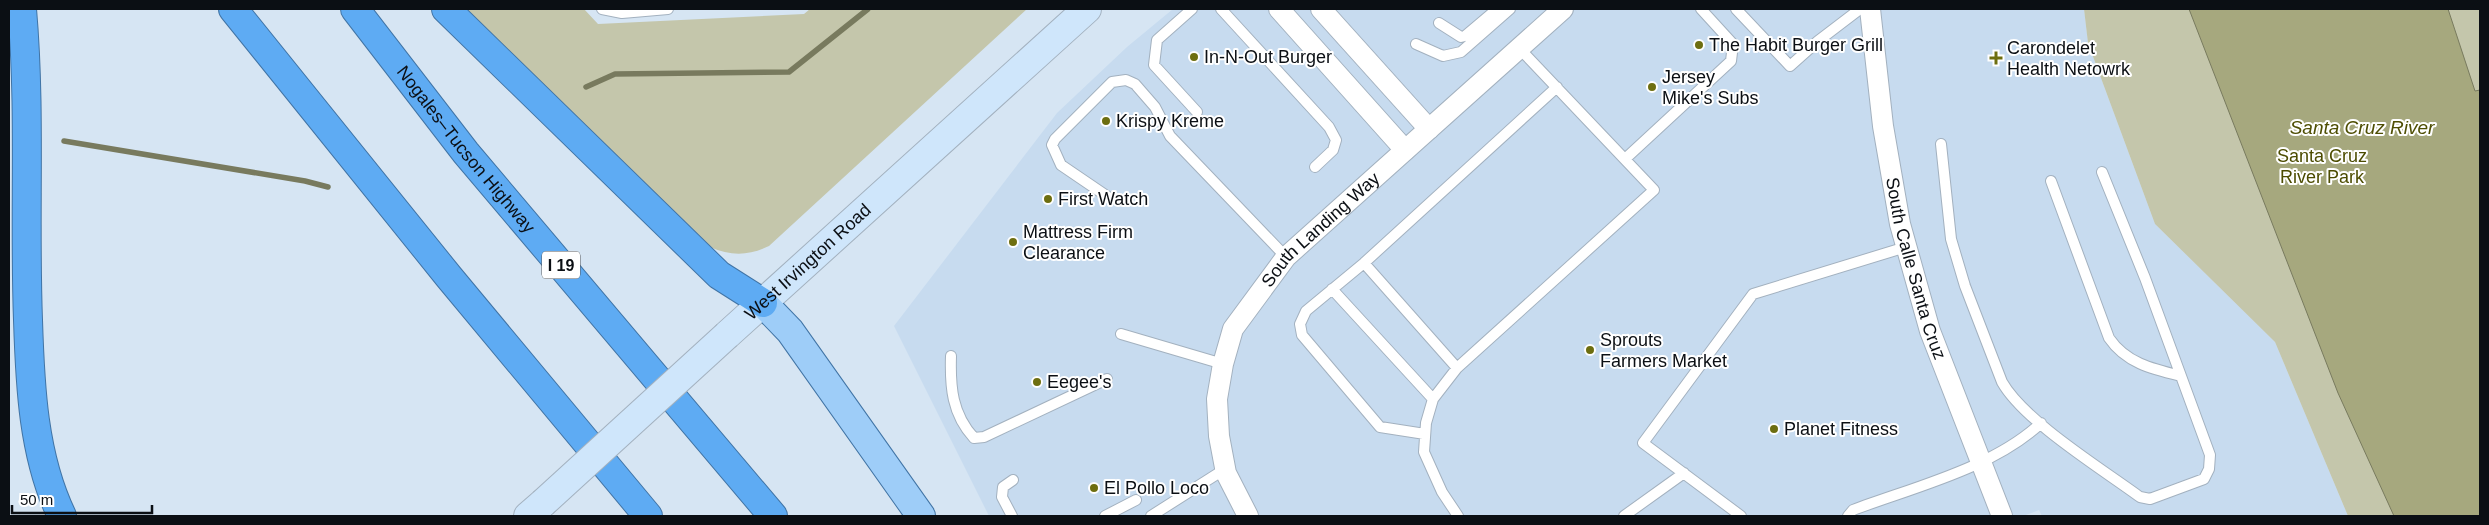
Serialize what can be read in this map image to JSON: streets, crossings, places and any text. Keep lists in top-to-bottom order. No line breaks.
{"streets":{"highway":["Nogales–Tucson Highway","I 19"],"main road":["West Irvington Road"],"street":["South Landing Way","South Calle Santa Cruz"]},"water":["Santa Cruz River"],"parks":["Santa Cruz River Park"],"places":{"other":["The Habit Burger Grill","In-N-Out Burger","Jersey Mike's Subs","Krispy Kreme","First Watch","Mattress Firm Clearance","Sprouts Farmers Market","Eegee's","Planet Fitness","El Pollo Loco"],"health":["Carondelet Health Netowrk"]},"scale_bar":"50 m"}
